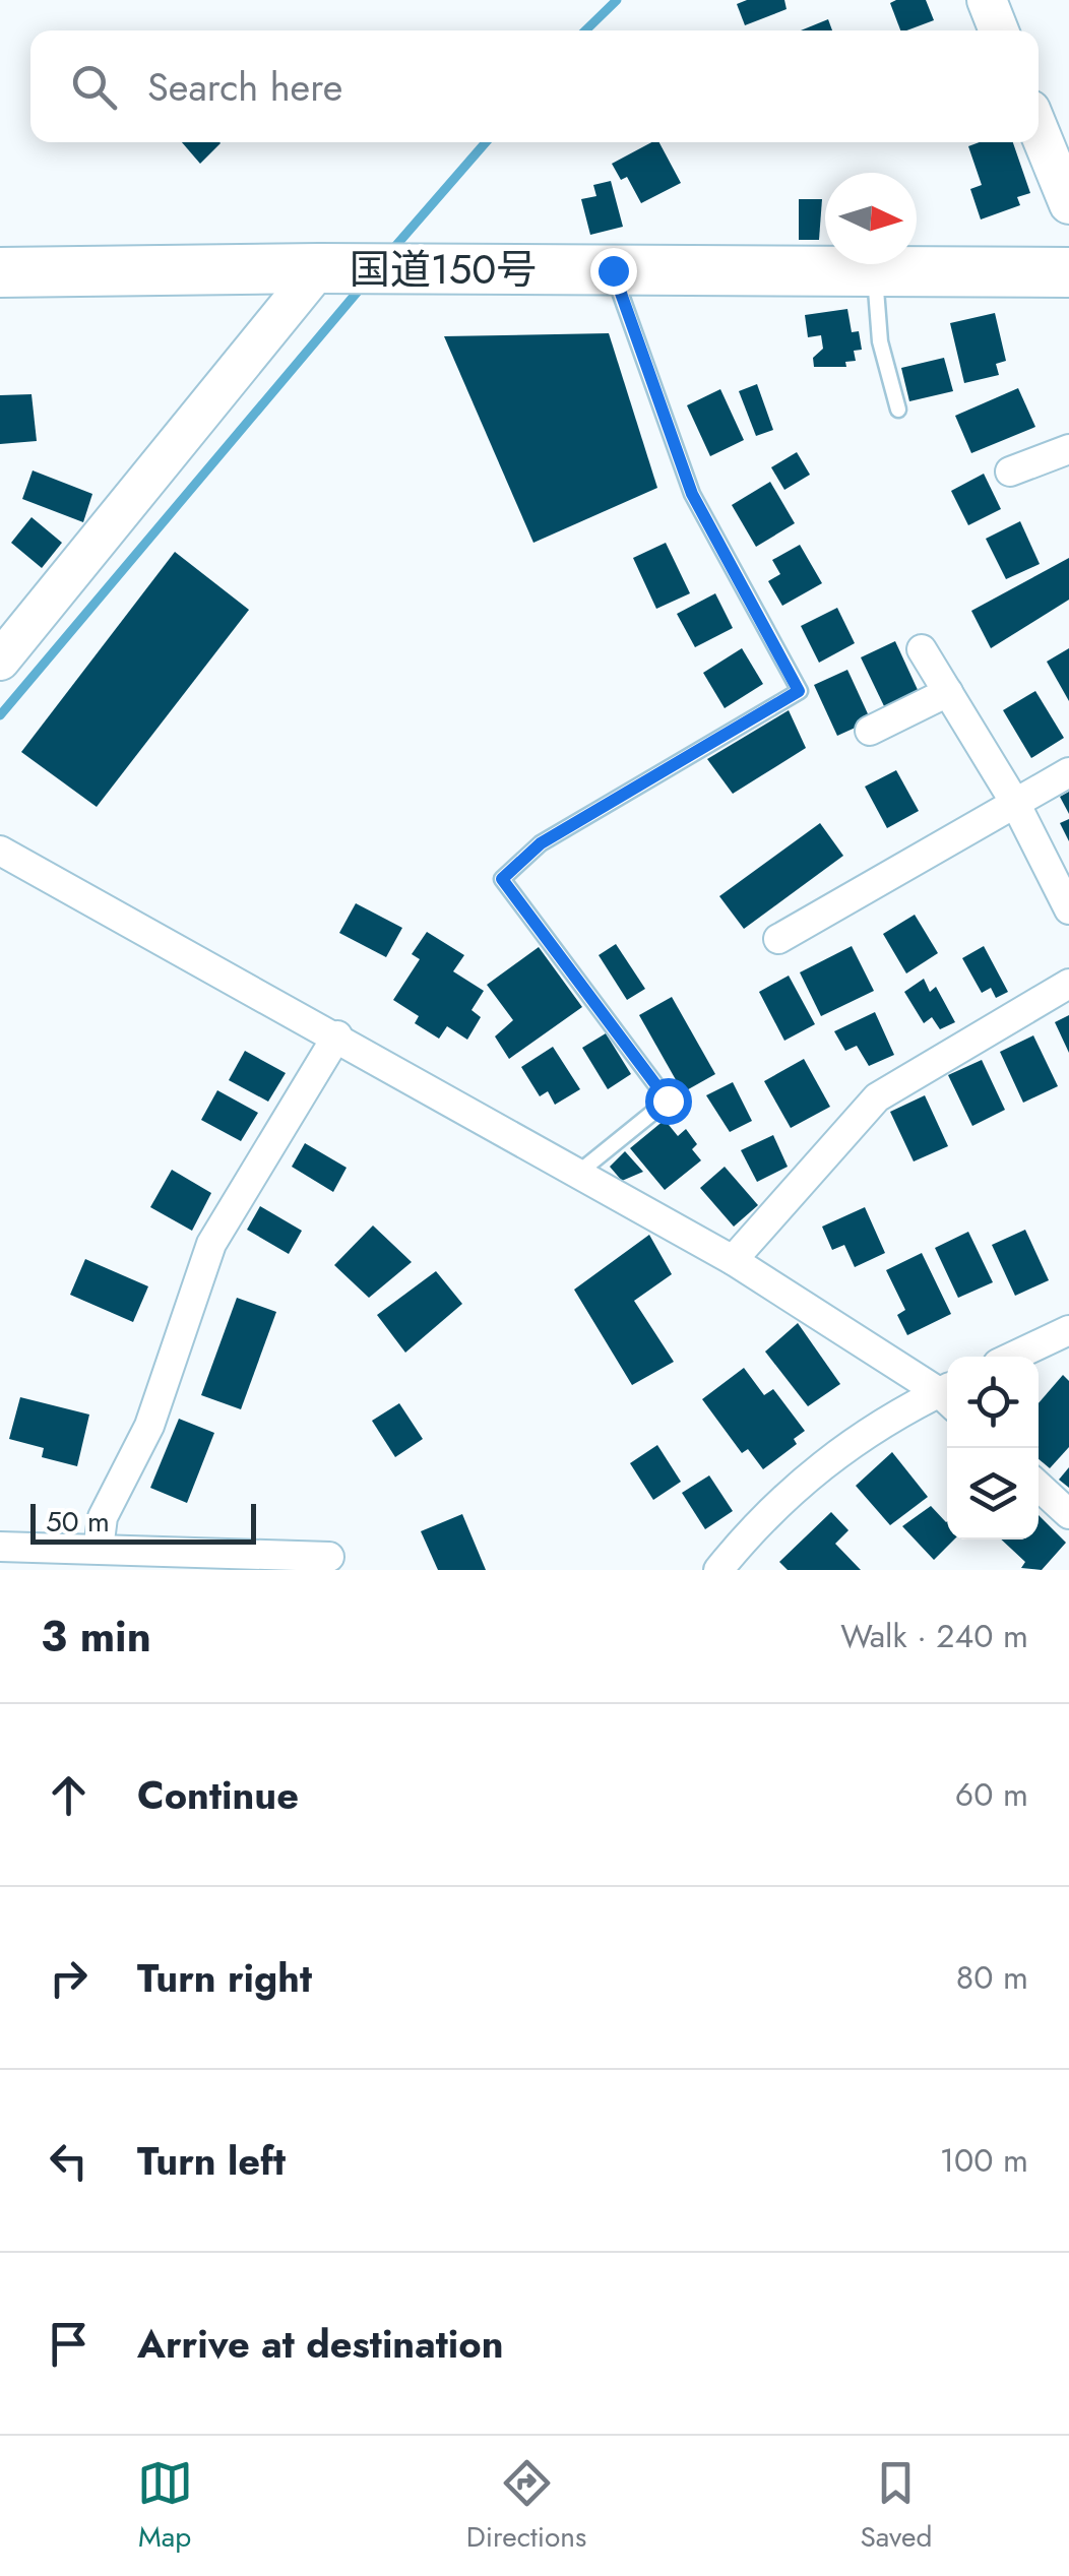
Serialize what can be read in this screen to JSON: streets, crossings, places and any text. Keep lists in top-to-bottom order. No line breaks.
{"streets":{"highway":["国道150号"]},"scale_bar":"50 m","north":"right","page":{"search":"Search here","scale":"50 m","heading":["3 min","Walk · 240 m"],"list":[["Continue","60 m"],["Turn right","80 m"],["Turn left","100 m"],"Arrive at destination"],"nav":["Map","Directions","Saved"]}}
